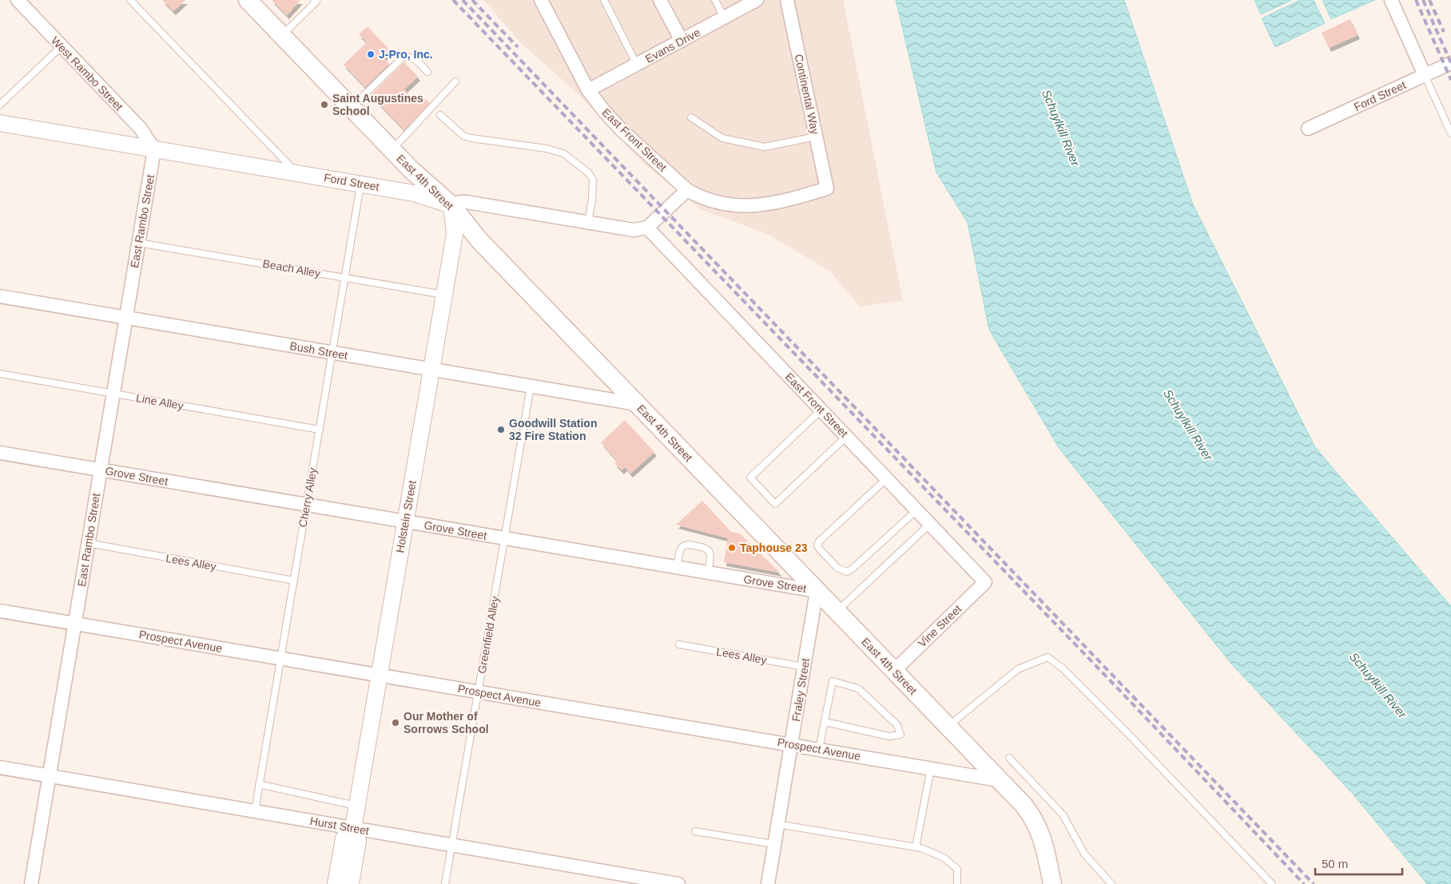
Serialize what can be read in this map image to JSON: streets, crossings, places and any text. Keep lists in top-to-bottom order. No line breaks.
{"streets":{"main road":["East 4th Street"],"street":["Evans Drive","West Rambo Street","Continental Way","Ford Street","East Front Street","East Rambo Street","Bush Street","Grove Street","Holstein Street","Vine Street","Prospect Avenue","Fraley Street","Hurst Street"],"lane":["Beach Alley","Line Alley","Cherry Alley","Lees Alley","Greenfield Alley"]},"crossings":[["Evans Drive","East Front Street"],["West Rambo Street","Ford Street"],["West Rambo Street","East Rambo Street"],["Continental Way","East Front Street"],["Ford Street","East Front Street"],["Ford Street","East 4th Street"],["Ford Street","East Rambo Street"],["Ford Street","Cherry Alley"],["Ford Street","Holstein Street"],["East Front Street","Vine Street"],["East 4th Street","Bush Street"],["East 4th Street","Grove Street"],["East 4th Street","Holstein Street"],["East 4th Street","Vine Street"],["East 4th Street","Prospect Avenue"],["East 4th Street","Fraley Street"],["East Rambo Street","Beach Alley"],["East Rambo Street","Bush Street"],["East Rambo Street","Line Alley"],["East Rambo Street","Grove Street"],["East Rambo Street","Lees Alley"],["East Rambo Street","Prospect Avenue"],["East Rambo Street","Hurst Street"],["Beach Alley","Cherry Alley"],["Beach Alley","Holstein Street"],["Bush Street","Cherry Alley"],["Bush Street","Holstein Street"],["Bush Street","Greenfield Alley"],["Line Alley","Cherry Alley"],["Grove Street","Cherry Alley"],["Grove Street","Holstein Street"],["Grove Street","Greenfield Alley"],["Grove Street","Fraley Street"],["Cherry Alley","Lees Alley"],["Cherry Alley","Prospect Avenue"],["Cherry Alley","Hurst Street"],["Holstein Street","Prospect Avenue"],["Holstein Street","Hurst Street"],["Lees Alley","Fraley Street"],["Greenfield Alley","Prospect Avenue"],["Greenfield Alley","Hurst Street"],["Prospect Avenue","Fraley Street"]],"water":["Schuylkill River"],"places":["J-Pro, Inc.","Saint Augustines School","Goodwill Station 32 Fire Station","Taphouse 23","Our Mother of Sorrows School"],"scale_bar":"50 m"}
